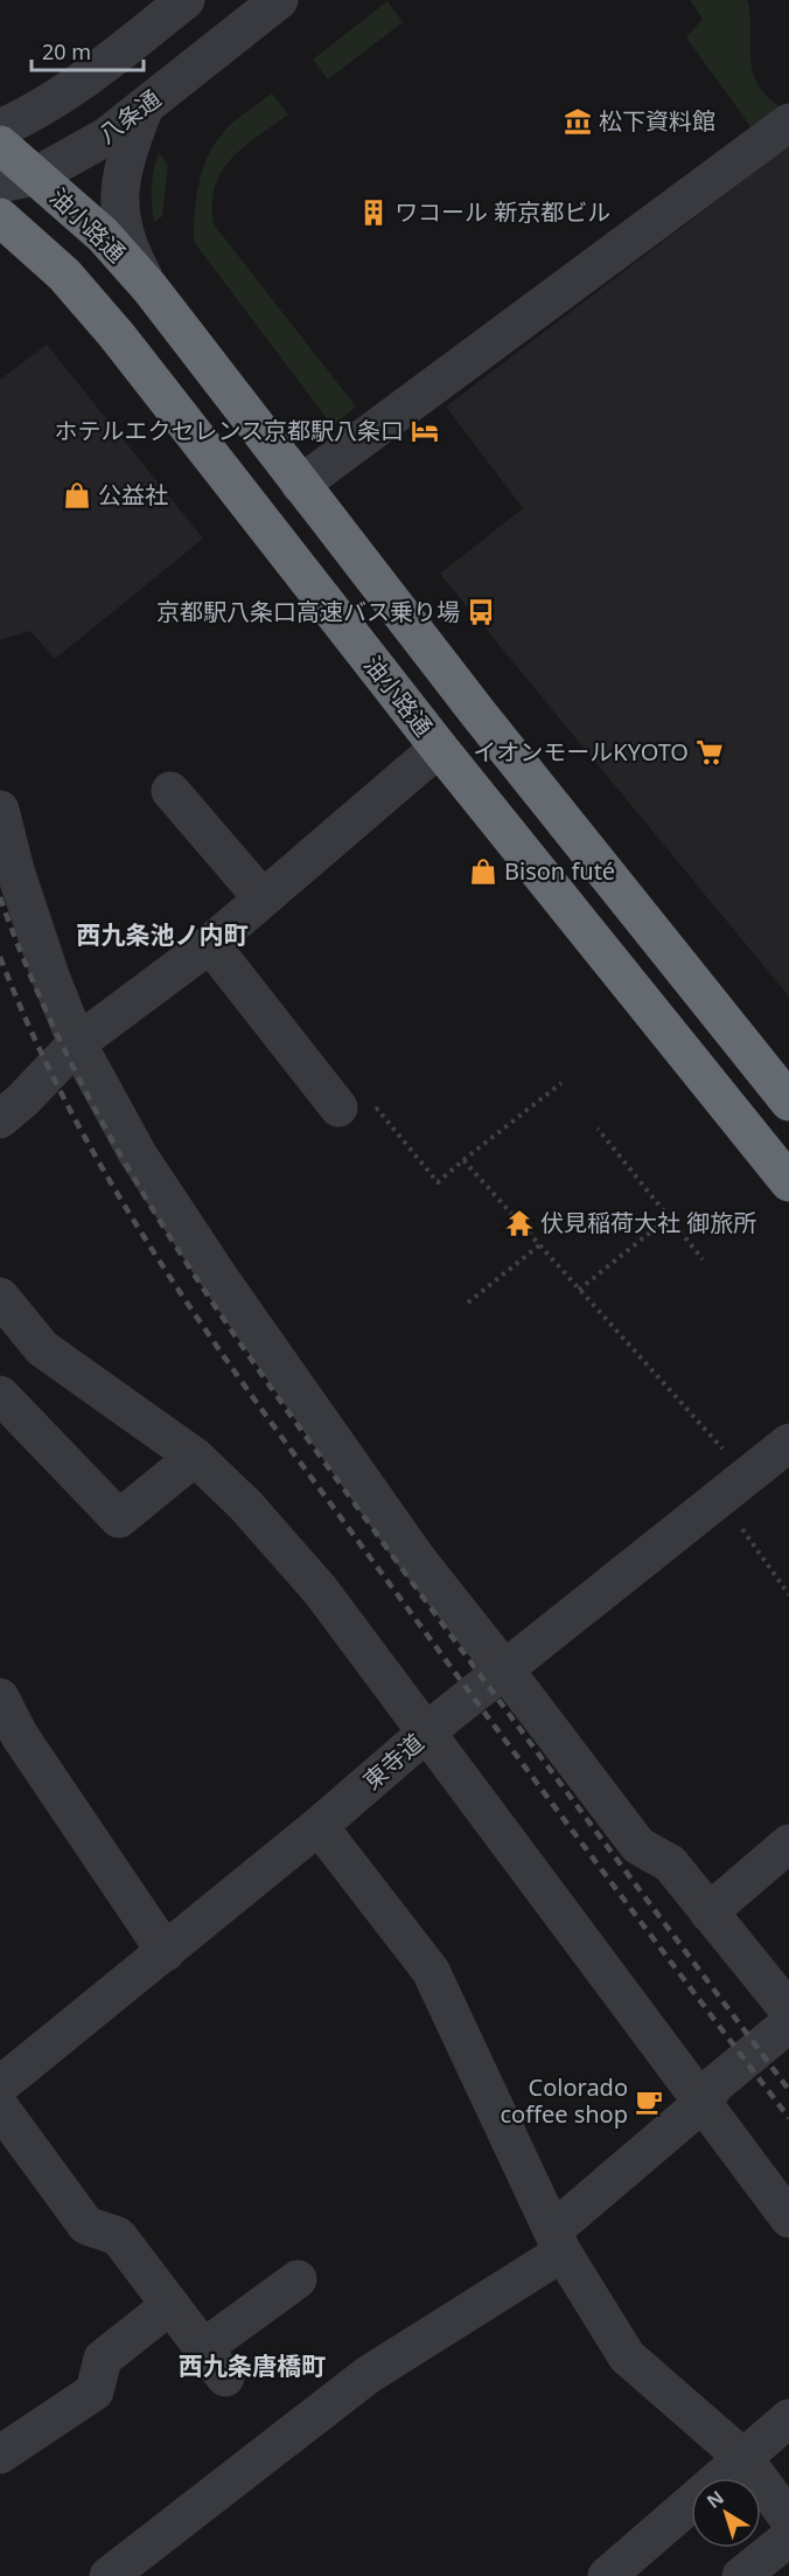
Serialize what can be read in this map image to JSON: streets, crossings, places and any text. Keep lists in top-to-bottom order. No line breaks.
{"streets":{"highway":["油小路通"],"street":["八条通","東寺道"]},"crossings":[["八条通","油小路通"]],"districts":["西九条池ノ内町","西九条唐橋町"],"places":{"museum":["松下資料館"],"building":["ワコール 新京都ビル"],"hotel":["ホテルエクセレンス京都駅八条口"],"shop":["公益社","Bison futé"],"bus stop":["京都駅八条口高速バス乗り場"],"supermarket":["イオンモールKYOTO"],"temple":["伏見稲荷大社 御旅所"],"cafe":["Colorado coffee shop"]},"scale_bar":"20 m","north":"top left"}
